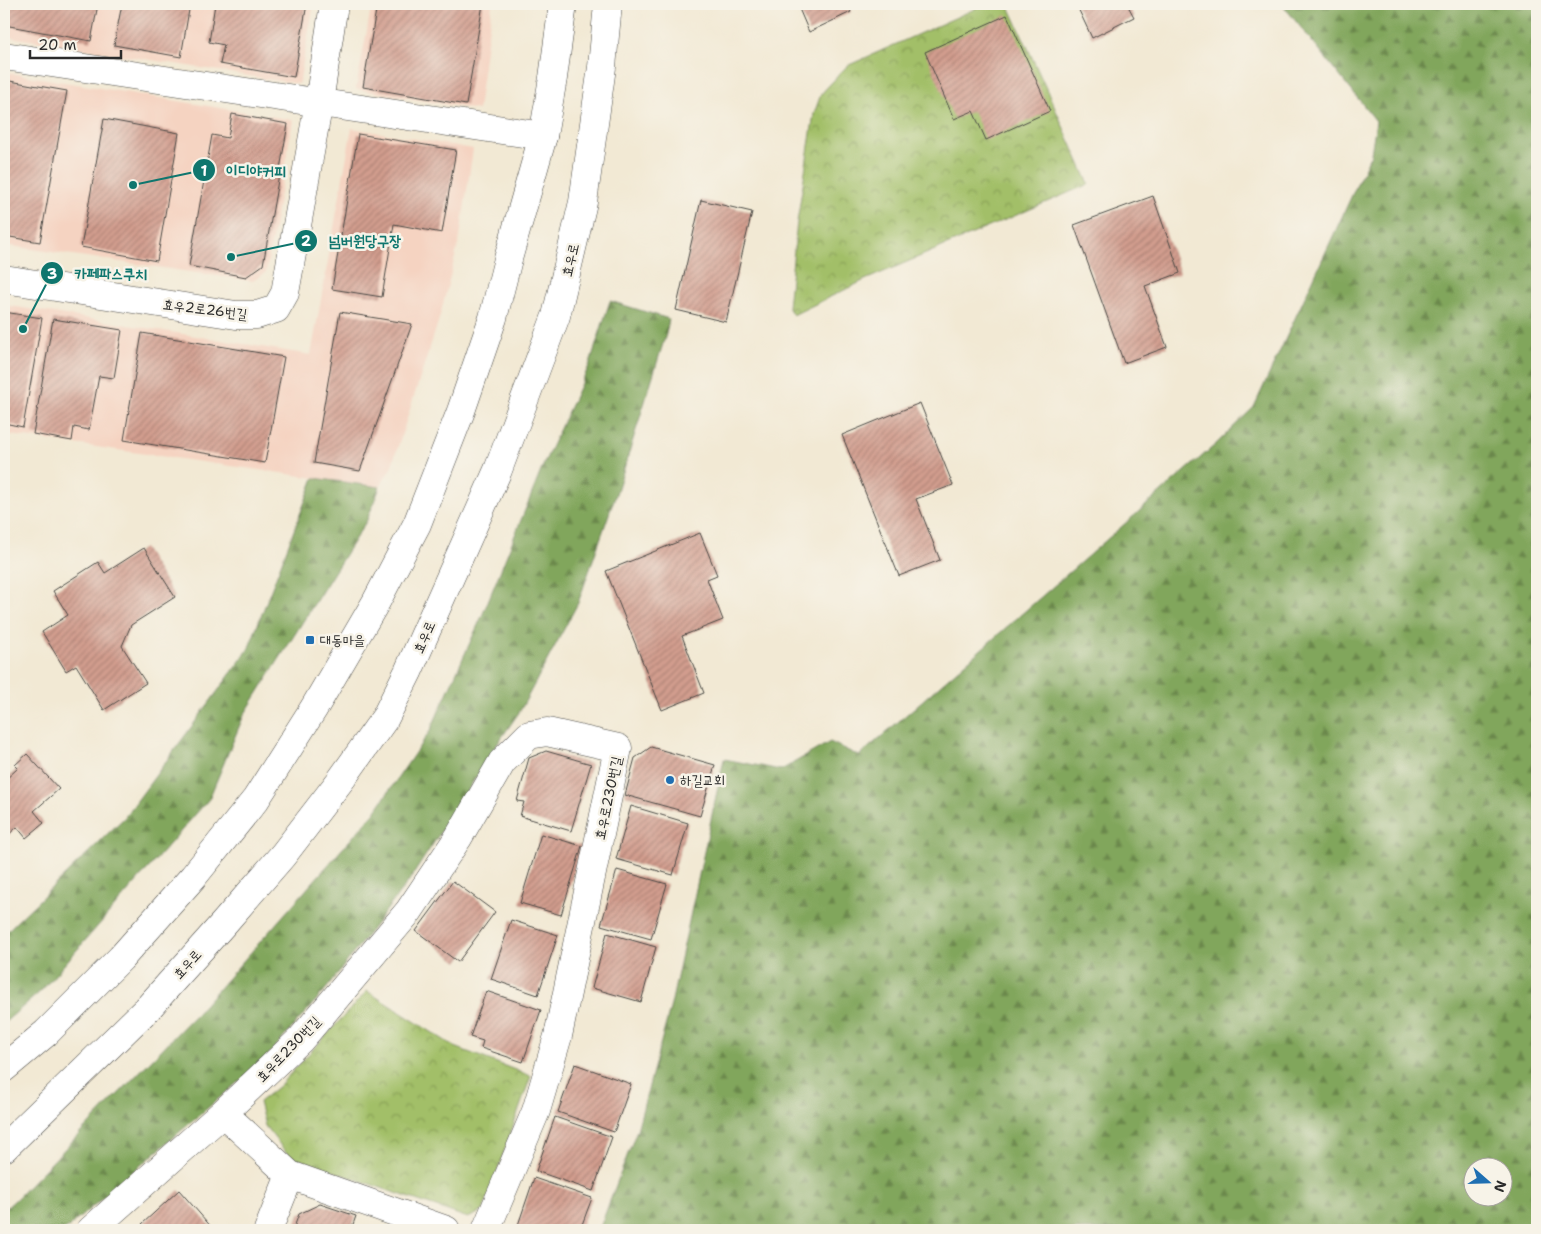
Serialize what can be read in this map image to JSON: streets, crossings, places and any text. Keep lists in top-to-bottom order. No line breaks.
{"streets":{"street":["효우로","효우2로26번길","효우로230번길"]},"places":{"other":["이디야커피","넘버원당구장","카페파스쿠치","하길교회"],"transit":["대동마을"]},"scale_bar":"20 m","north":"right"}
